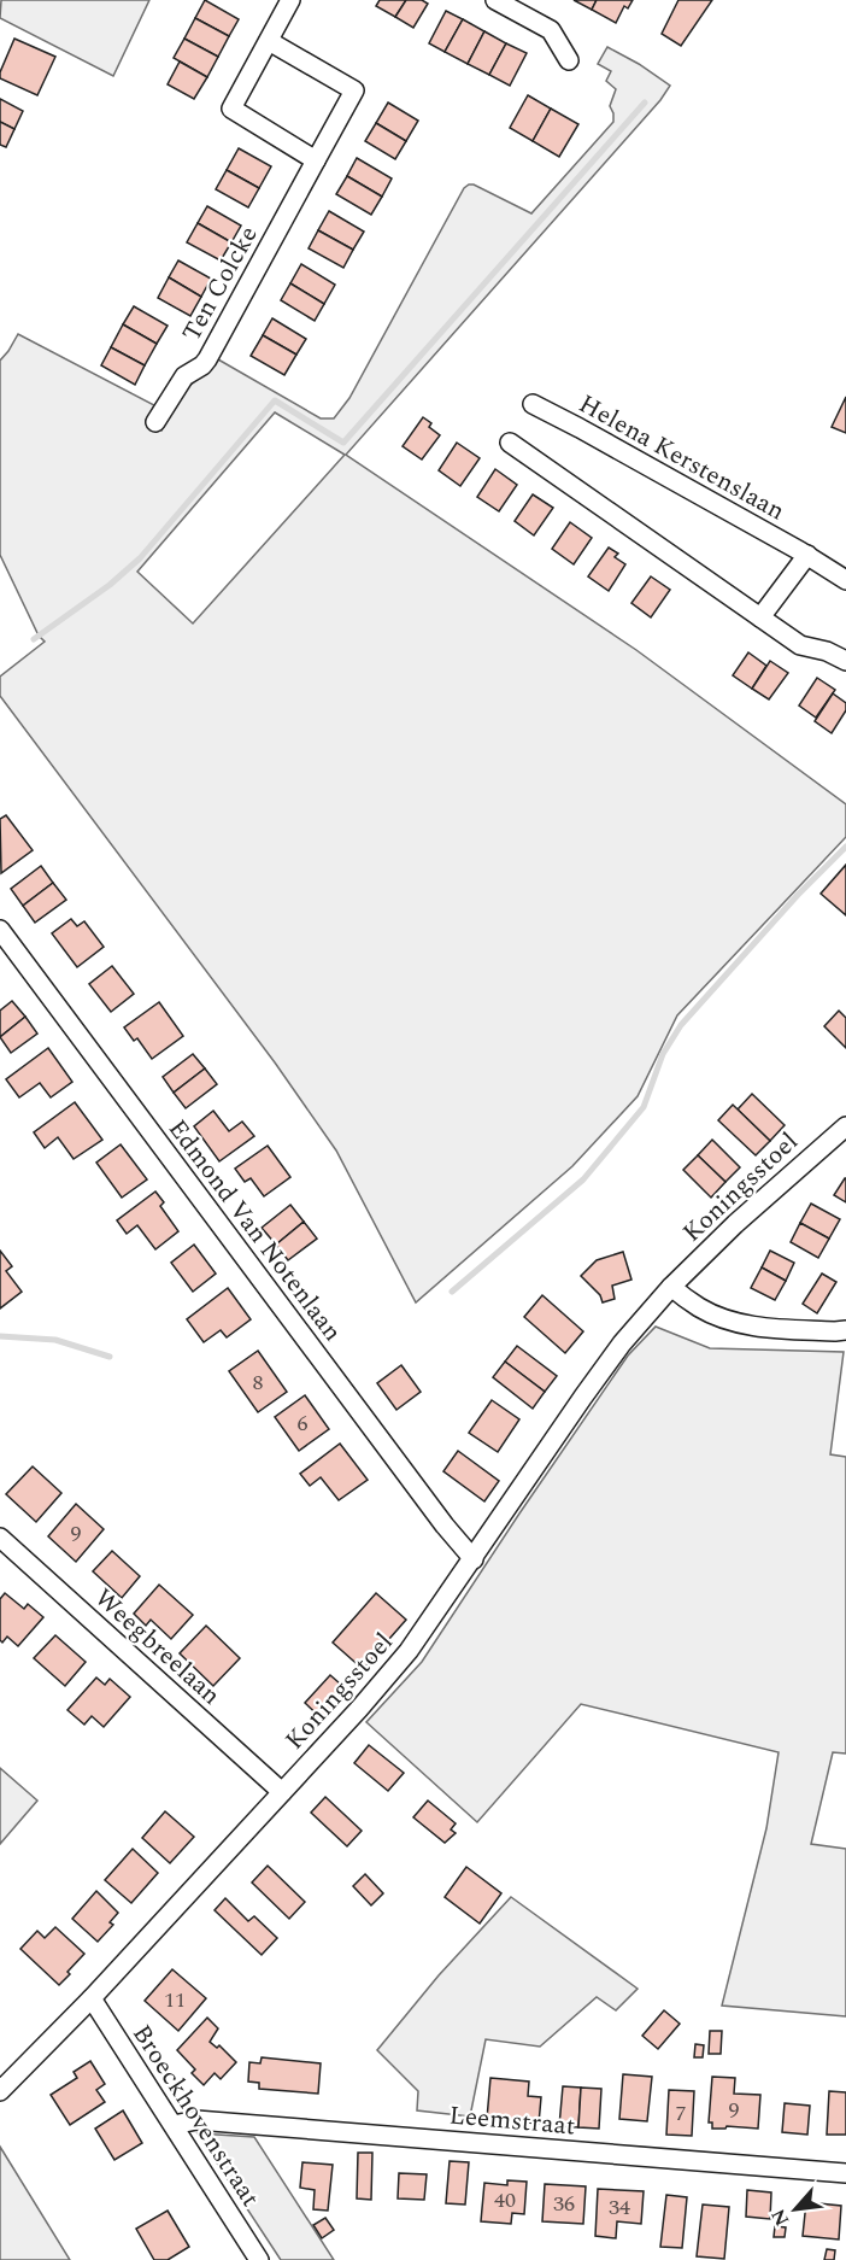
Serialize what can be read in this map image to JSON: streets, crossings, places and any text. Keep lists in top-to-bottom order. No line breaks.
{"streets":{"street":["Ten Colcke","Helena Kerstenslaan","Koningsstoel","Edmond Van Notenlaan","Weegbreelaan","Broeckhovenstraat","Leemstraat"]},"crossings":[["Koningsstoel","Edmond Van Notenlaan"],["Koningsstoel","Weegbreelaan"],["Koningsstoel","Broeckhovenstraat"],["Broeckhovenstraat","Leemstraat"]],"house_numbers":["8","6","9","11","9","7","40","36","34"],"north":"bottom left"}
